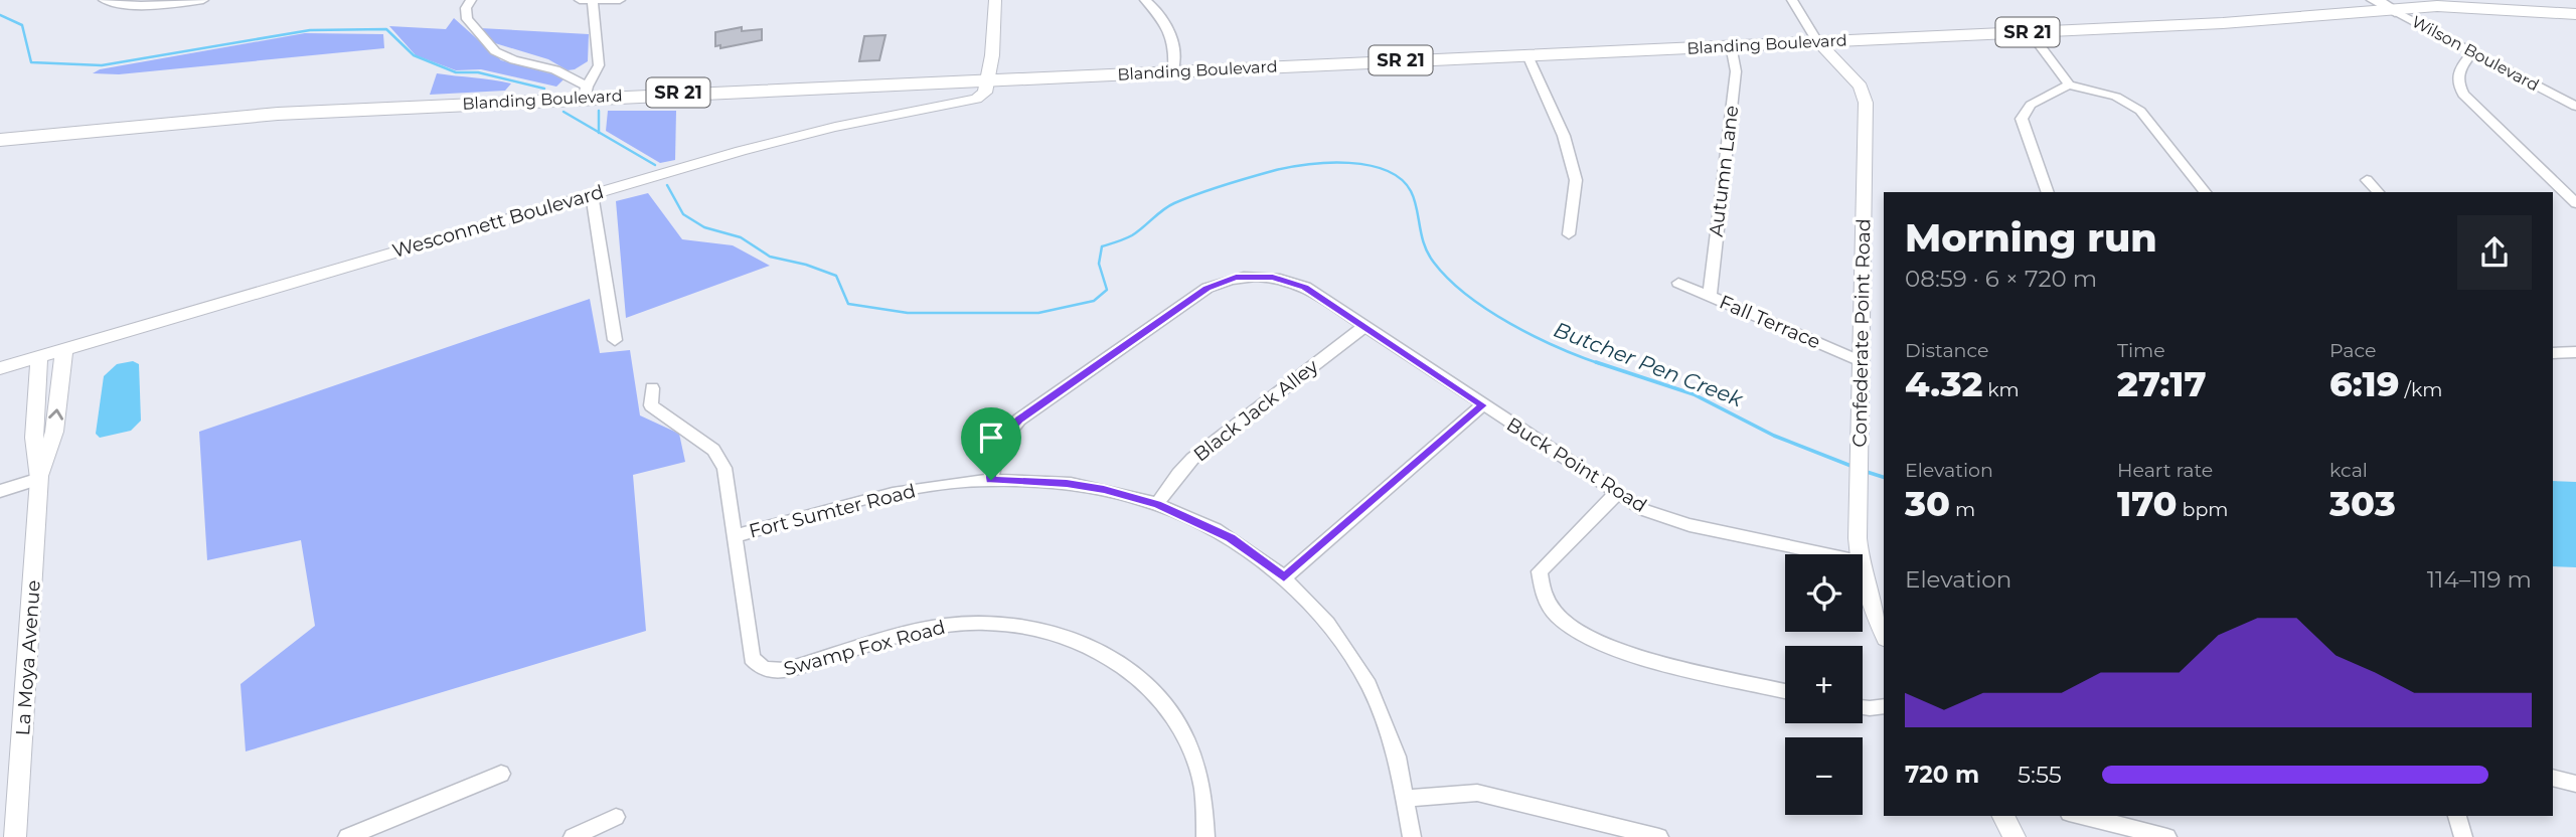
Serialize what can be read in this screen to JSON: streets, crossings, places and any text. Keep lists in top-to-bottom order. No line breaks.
{"streets":{"main road":["SR 21","Blanding Boulevard","Wilson Boulevard"],"street":["Autumn Lane","Wesconnett Boulevard","Fall Terrace","Confederate Point Road","Black Jack Alley","Buck Point Road","Fort Sumter Road","Swamp Fox Road","La Moya Avenue"]},"crossings":[["Blanding Boulevard","Wilson Boulevard"],["Blanding Boulevard","Autumn Lane"],["Blanding Boulevard","Wesconnett Boulevard"],["Blanding Boulevard","Confederate Point Road"],["Autumn Lane","Fall Terrace"],["Wesconnett Boulevard","La Moya Avenue"],["Fall Terrace","Confederate Point Road"],["Black Jack Alley","Buck Point Road"],["Black Jack Alley","Fort Sumter Road"],["Buck Point Road","Fort Sumter Road"],["Fort Sumter Road","Swamp Fox Road"]],"water":["Butcher Pen Creek"],"page":{"heading":["Morning run","08:59 · 6 × 720 m"],"stats":[["Distance","4.32 km"],["Time","27:17"],["Pace","6:19 /km"],["Elevation","30 m"],["Heart rate","170 bpm"],["kcal","303"]],"chart":["Elevation","114–119 m"],"map_buttons":["+","−"],"list":[{"name":"720 m","note":"5:55"}]}}
